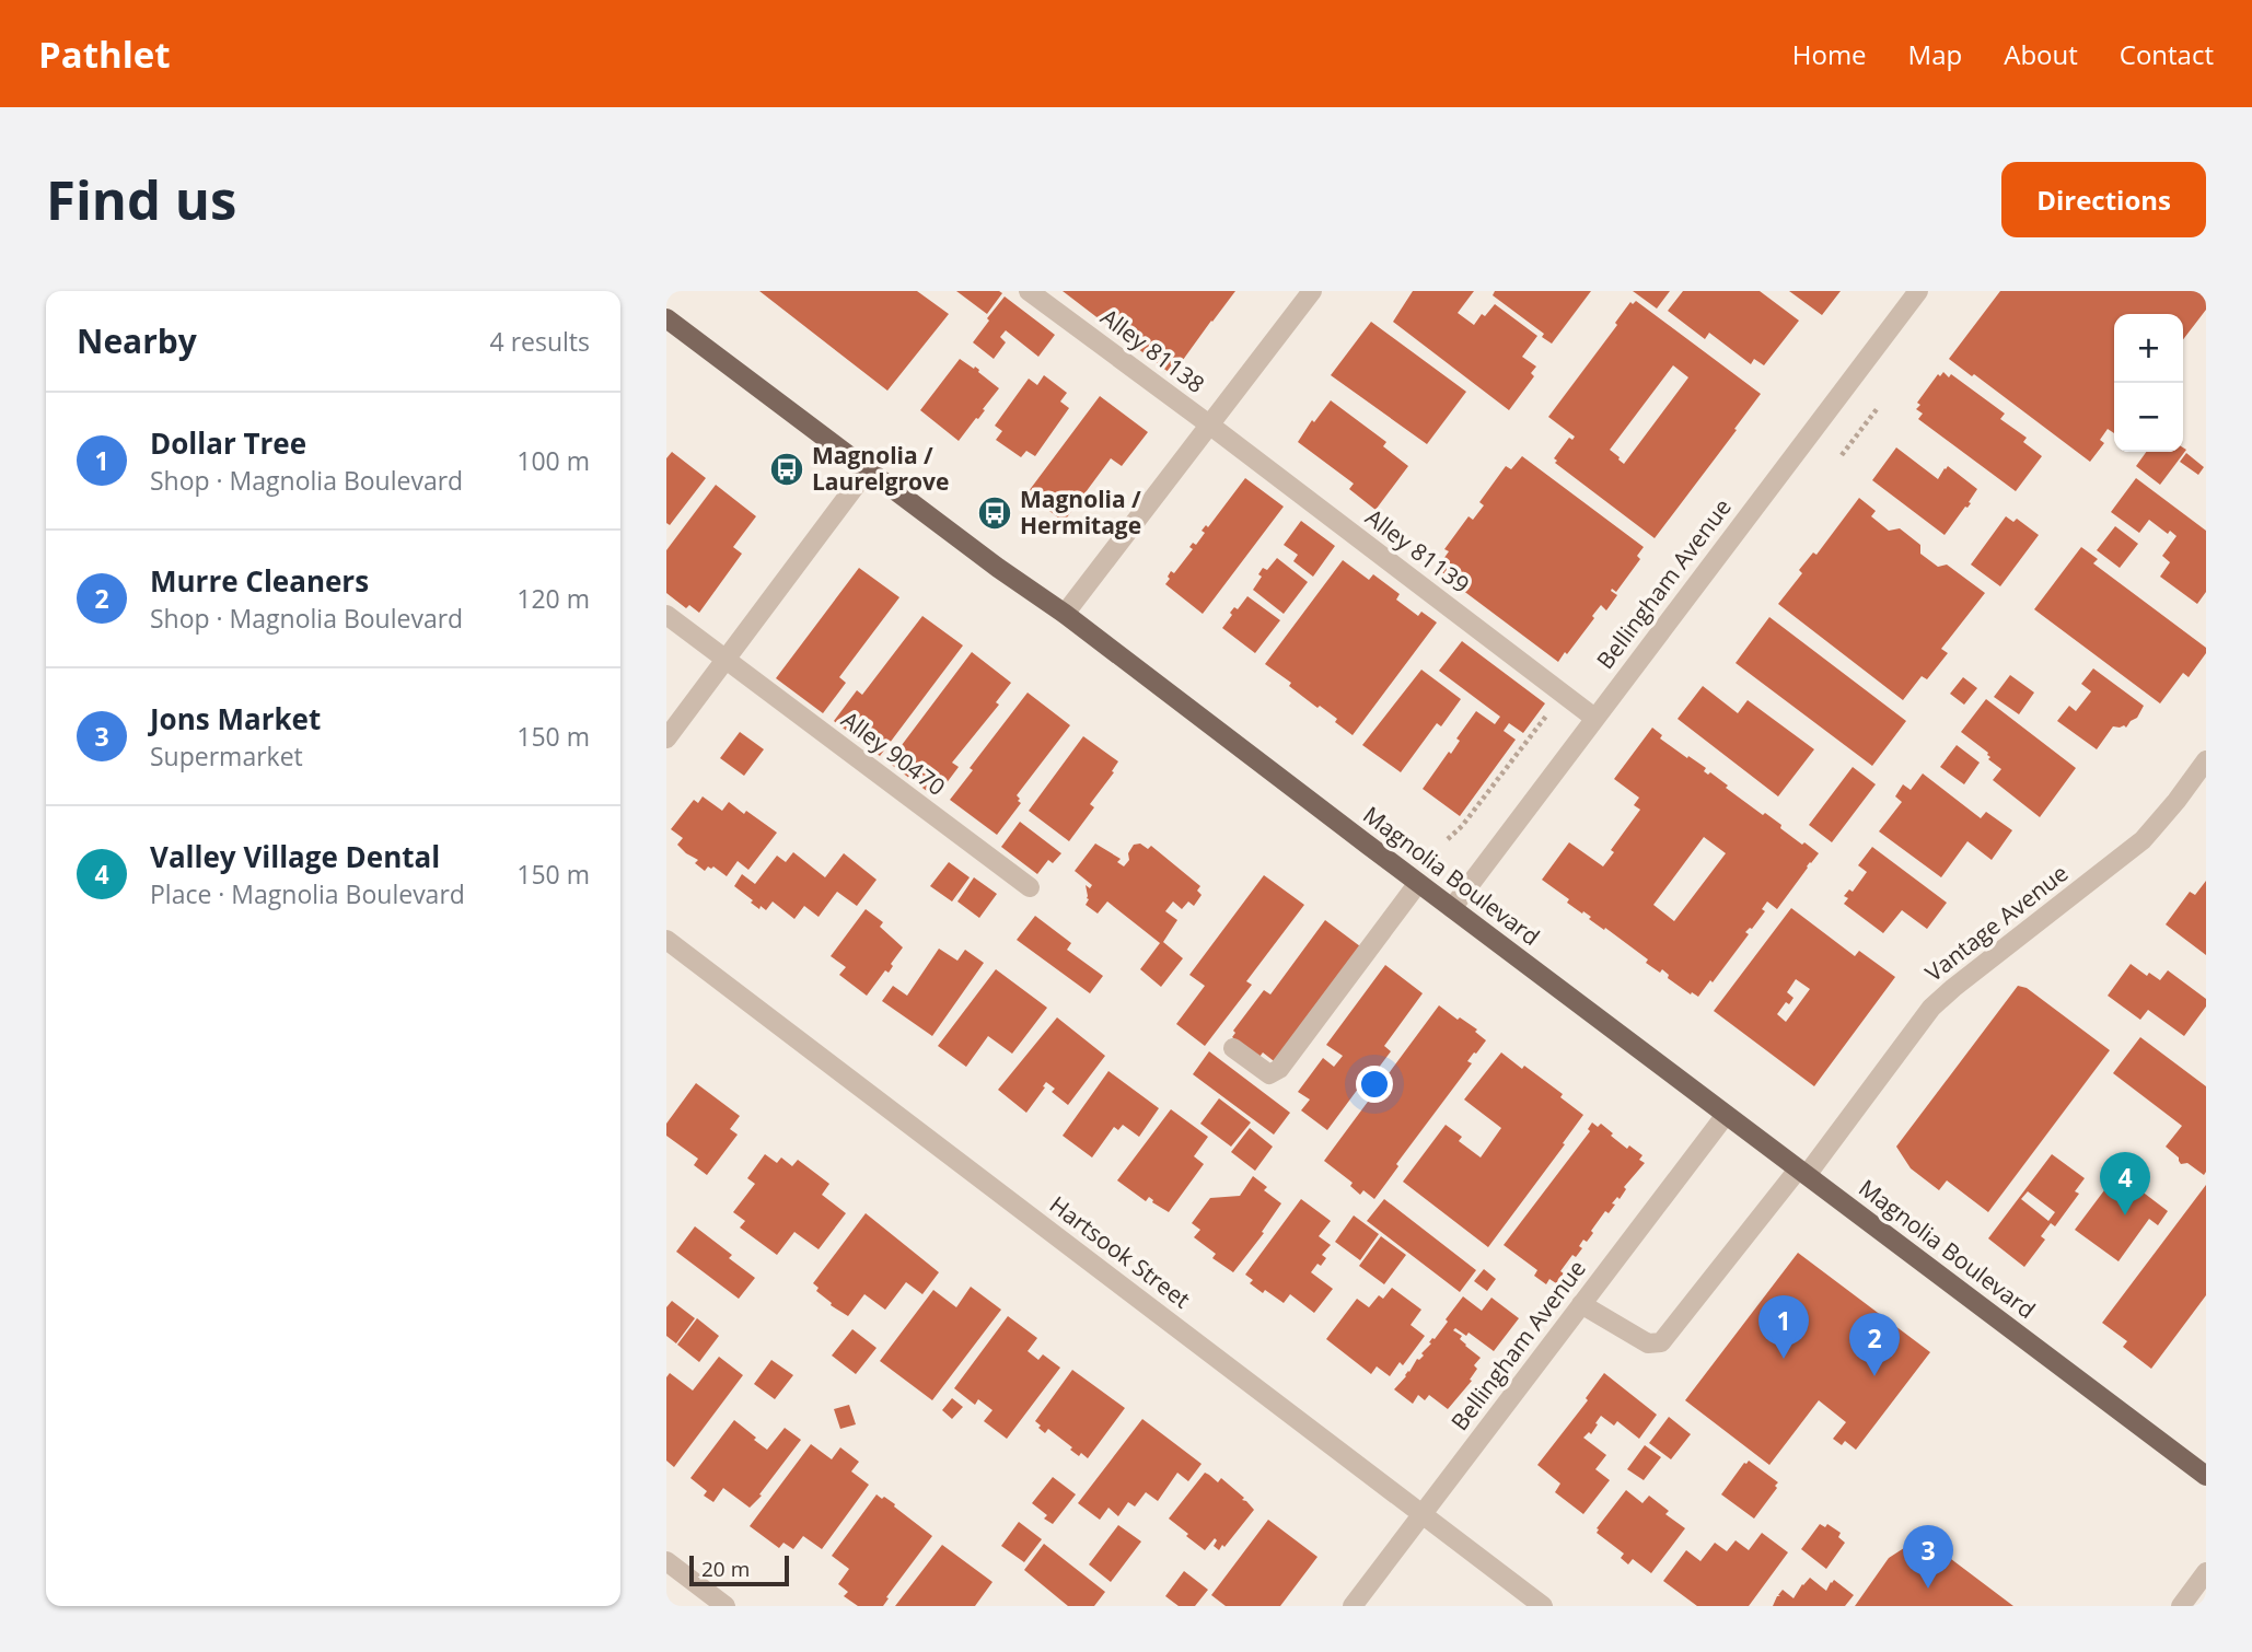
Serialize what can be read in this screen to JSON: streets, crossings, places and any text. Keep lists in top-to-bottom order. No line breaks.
{"streets":{"main road":["Magnolia Boulevard"],"street":["Alley 81138","Alley 81139","Bellingham Avenue","Alley 90470","Vantage Avenue","Hartsook Street"]},"crossings":[["Alley 81138","Alley 81139"],["Alley 81139","Bellingham Avenue"],["Bellingham Avenue","Magnolia Boulevard"],["Bellingham Avenue","Vantage Avenue"],["Bellingham Avenue","Hartsook Street"],["Magnolia Boulevard","Vantage Avenue"]],"places":{"bus stop":["Magnolia / Laurelgrove","Magnolia / Hermitage"]},"scale_bar":"20 m","page":{"header":"Pathlet","nav":["Home","Map","About","Contact"],"buttons":"Directions","title":"Find us","heading":["Nearby","4 results"],"map_buttons":["+","−"],"list":[{"mark":"1","name":"Dollar Tree","note":"Shop · Magnolia Boulevard","value":"100 m"},{"mark":"2","name":"Murre Cleaners","note":"Shop · Magnolia Boulevard","value":"120 m"},{"mark":"3","name":"Jons Market","note":"Supermarket","value":"150 m"},{"mark":"4","name":"Valley Village Dental","note":"Place · Magnolia Boulevard","value":"150 m"}],"pins":["4","1","2","3"],"scale":"20 m"}}
